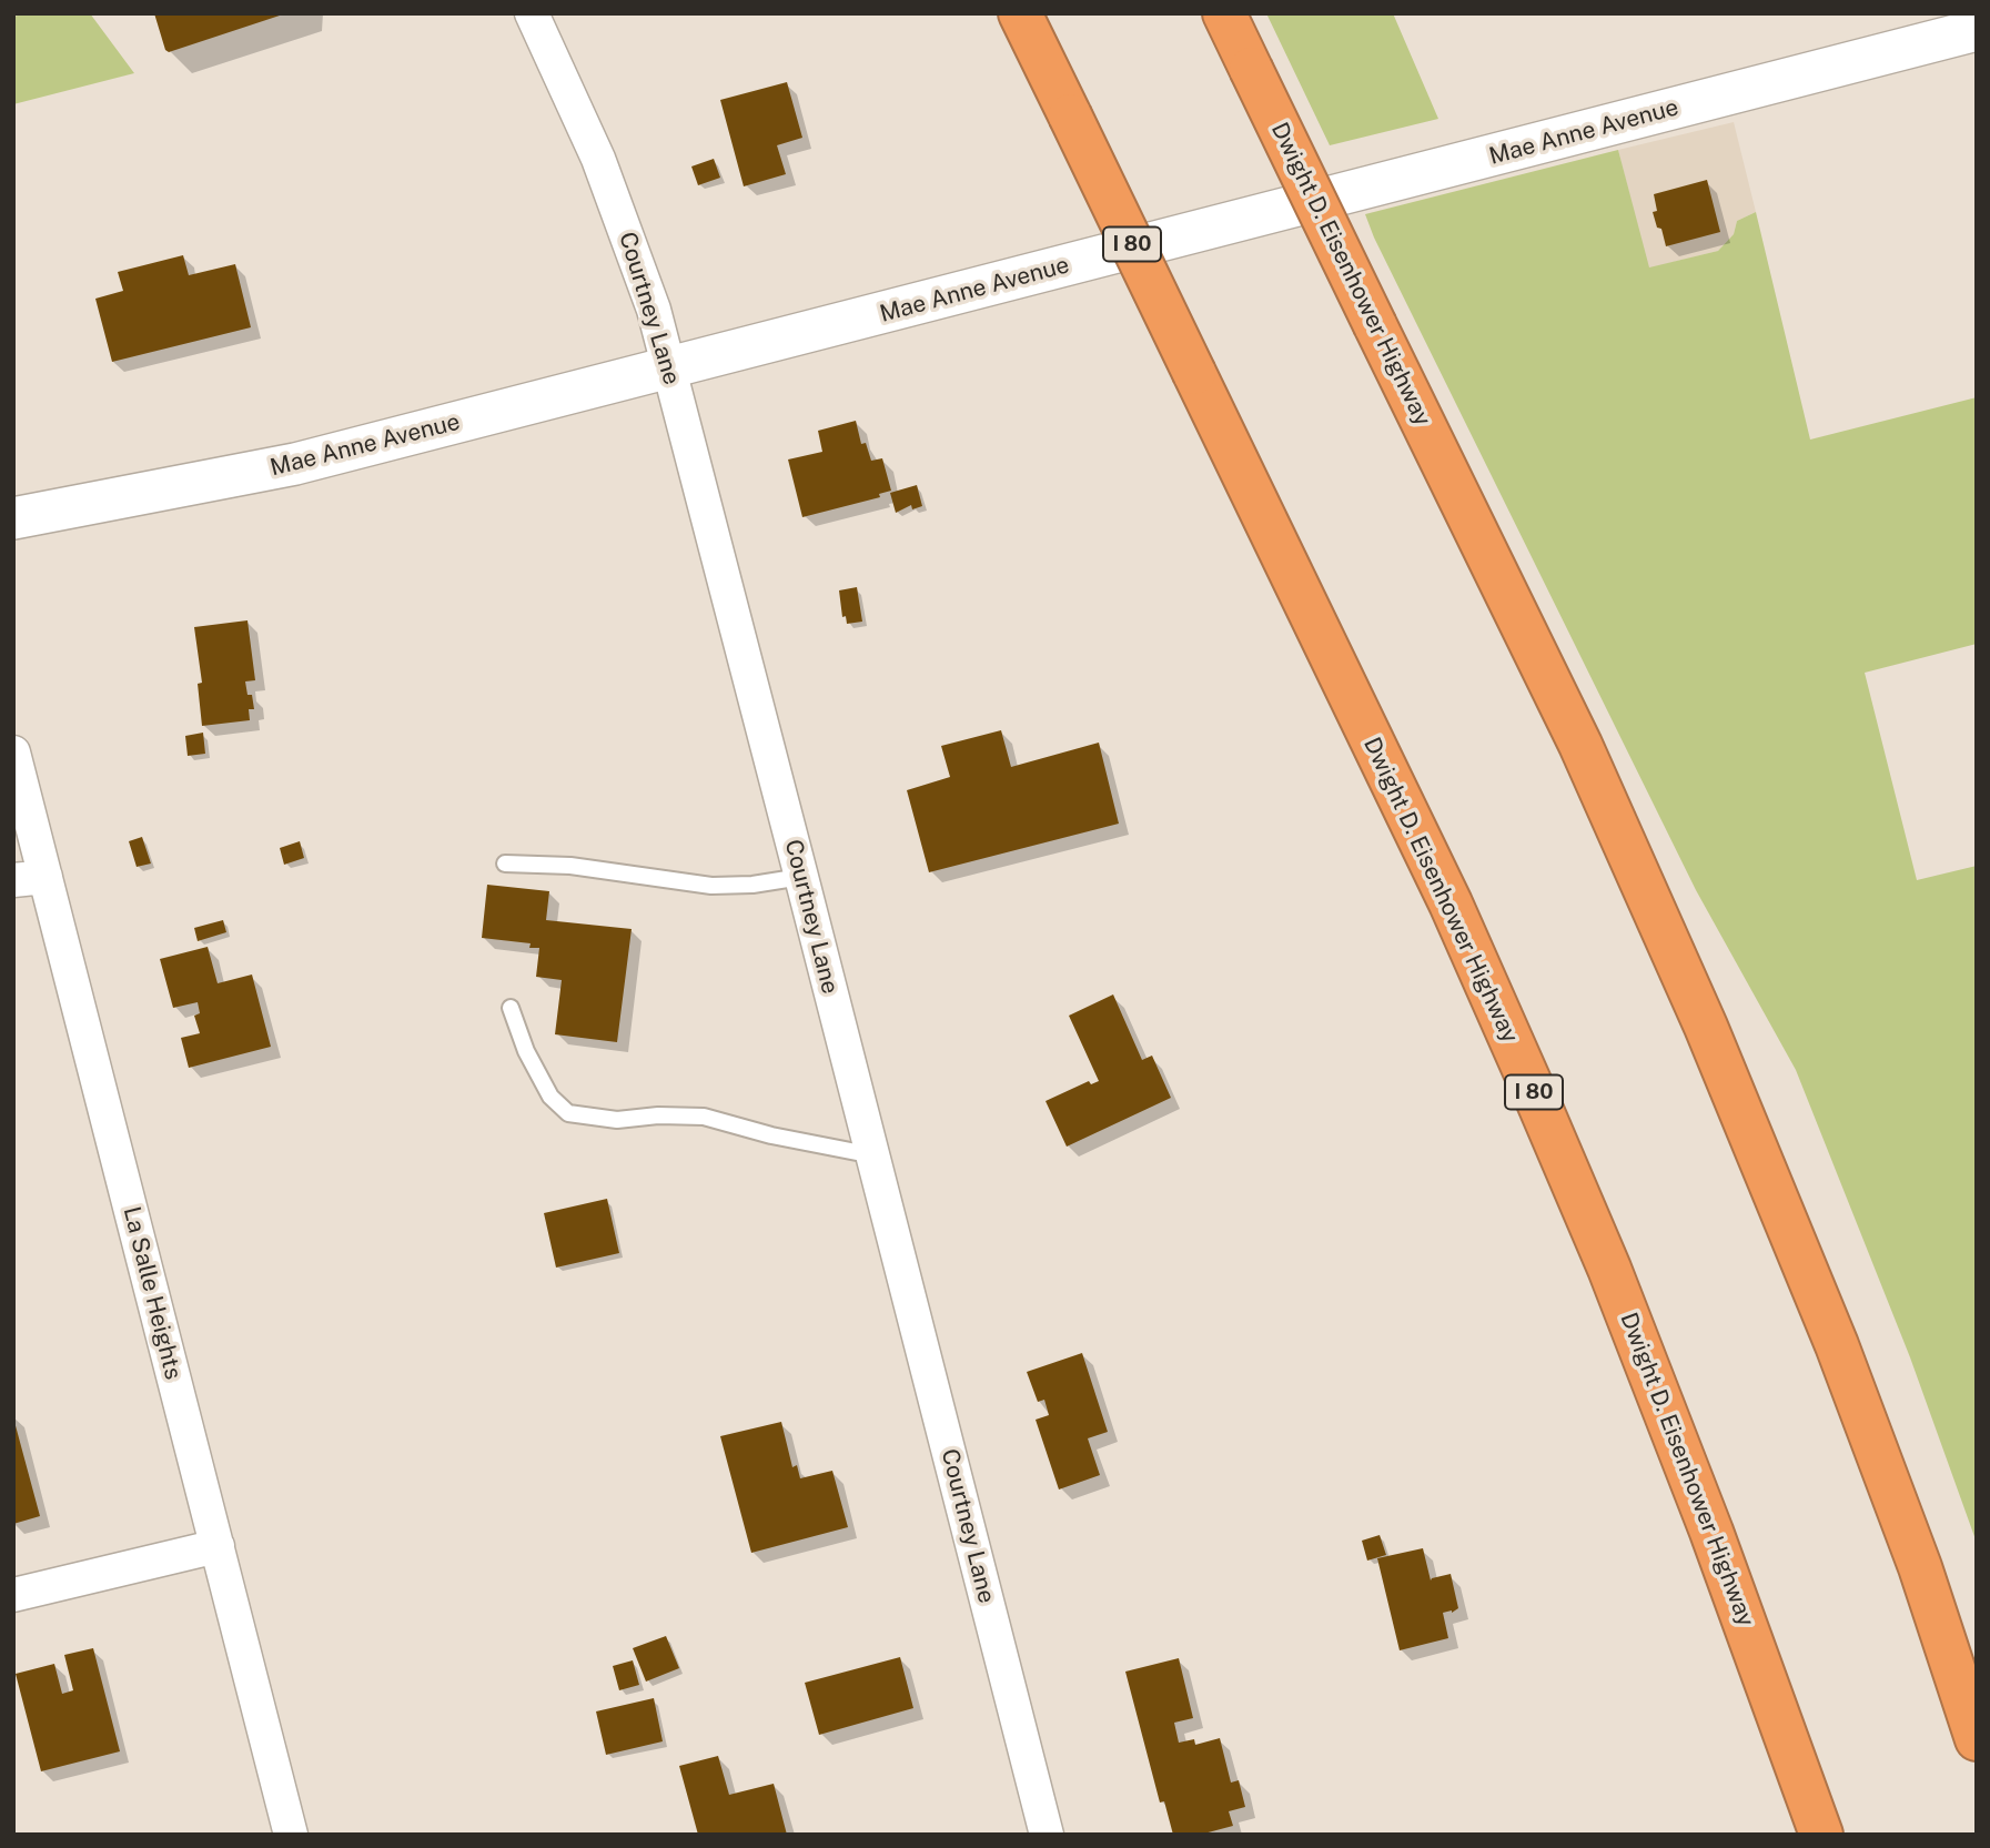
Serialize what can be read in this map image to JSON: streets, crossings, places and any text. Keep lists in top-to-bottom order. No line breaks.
{"streets":{"highway":["I 80","Dwight D. Eisenhower Highway"],"street":["Mae Anne Avenue","Courtney Lane","La Salle Heights"]},"crossings":[["Mae Anne Avenue","Courtney Lane"]]}
